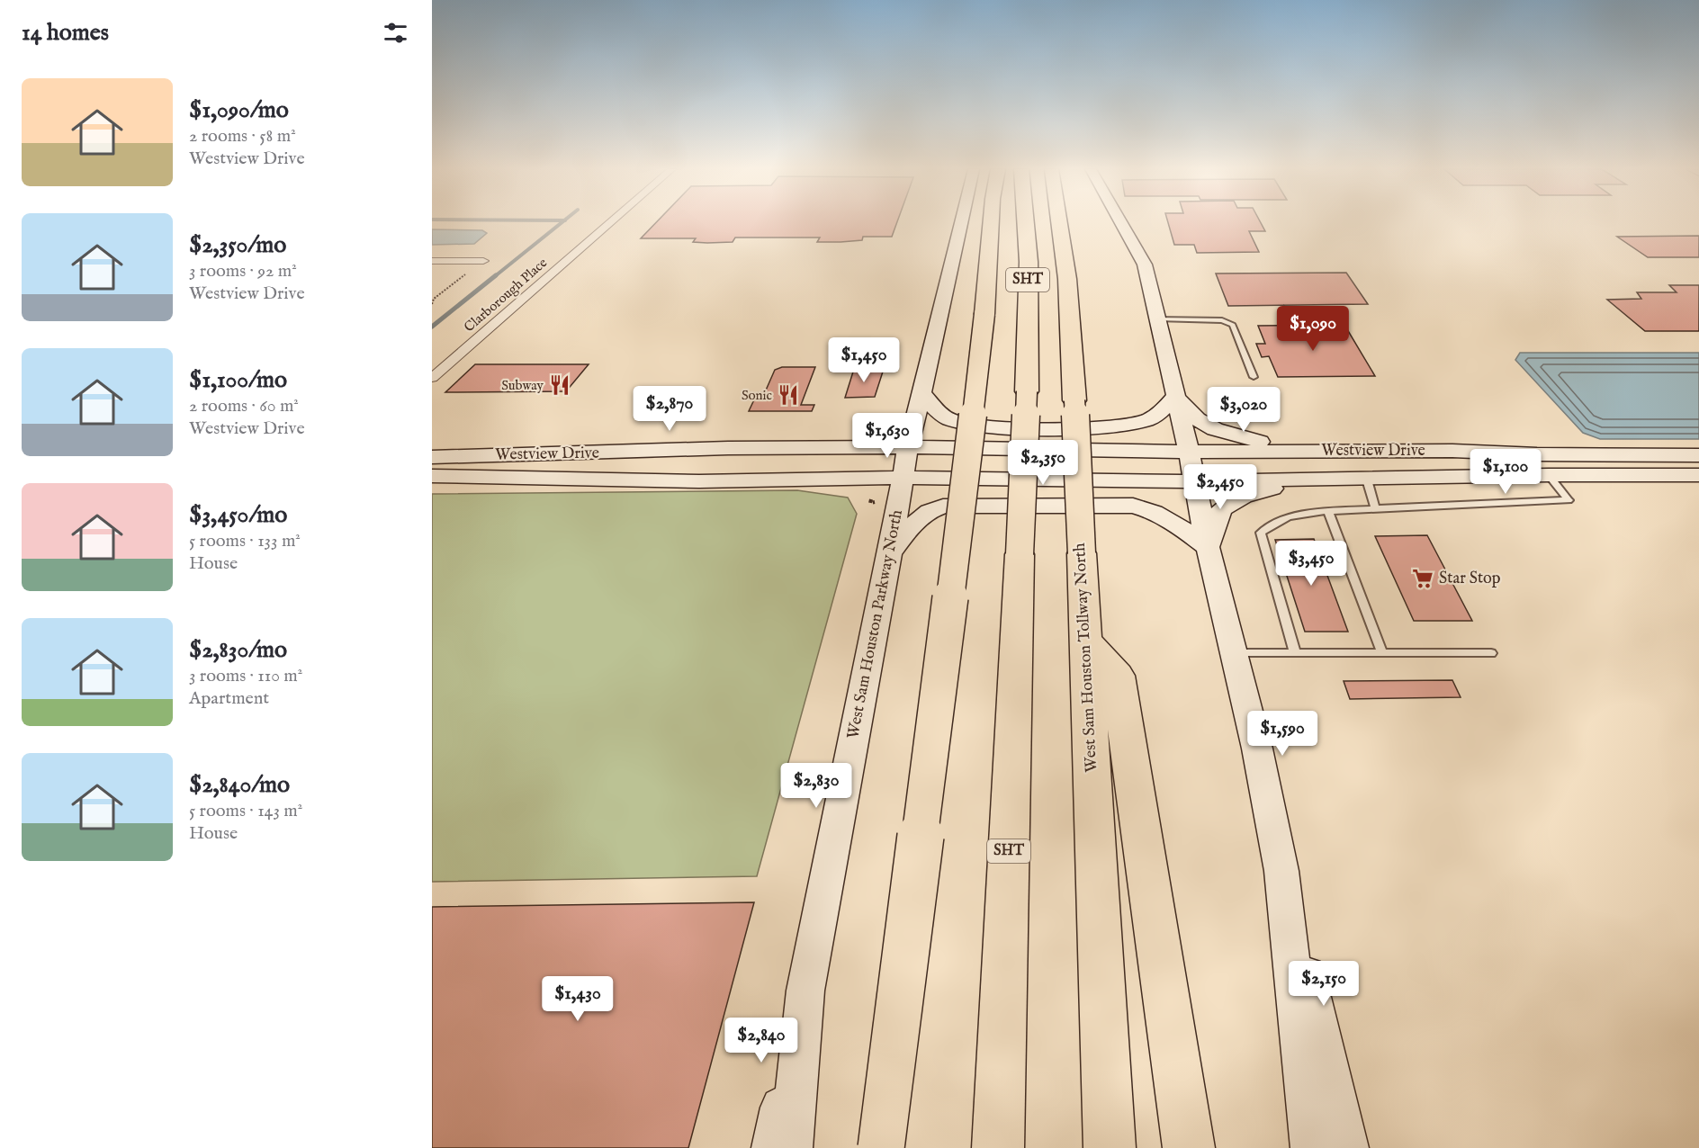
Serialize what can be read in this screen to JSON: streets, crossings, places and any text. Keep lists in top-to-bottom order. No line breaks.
{"streets":{"highway":["SHT","West Sam Houston Tollway North"],"main road":["Westview Drive","West Sam Houston Parkway North"],"street":["Clarborough Place"]},"crossings":[["Westview Drive","West Sam Houston Parkway North"]],"places":{"restaurant":["Subway","Sonic"],"supermarket":["Star Stop"]},"page":{"heading":"14 homes","list":[{"name":"$1,090/mo","note":"2 rooms · 58 m² · Westview Drive"},{"name":"$2,350/mo","note":"3 rooms · 92 m² · Westview Drive"},{"name":"$1,100/mo","note":"2 rooms · 60 m² · Westview Drive"},{"name":"$3,450/mo","note":"5 rooms · 133 m² · House"},{"name":"$2,830/mo","note":"3 rooms · 110 m² · Apartment"},{"name":"$2,840/mo","note":"5 rooms · 143 m² · House"}],"price":["$1,090","$1,450","$2,870","$3,020","$1,630","$2,350","$1,100","$2,450","$3,450","$1,590","$2,830","$2,150","$1,430","$2,840"]}}
